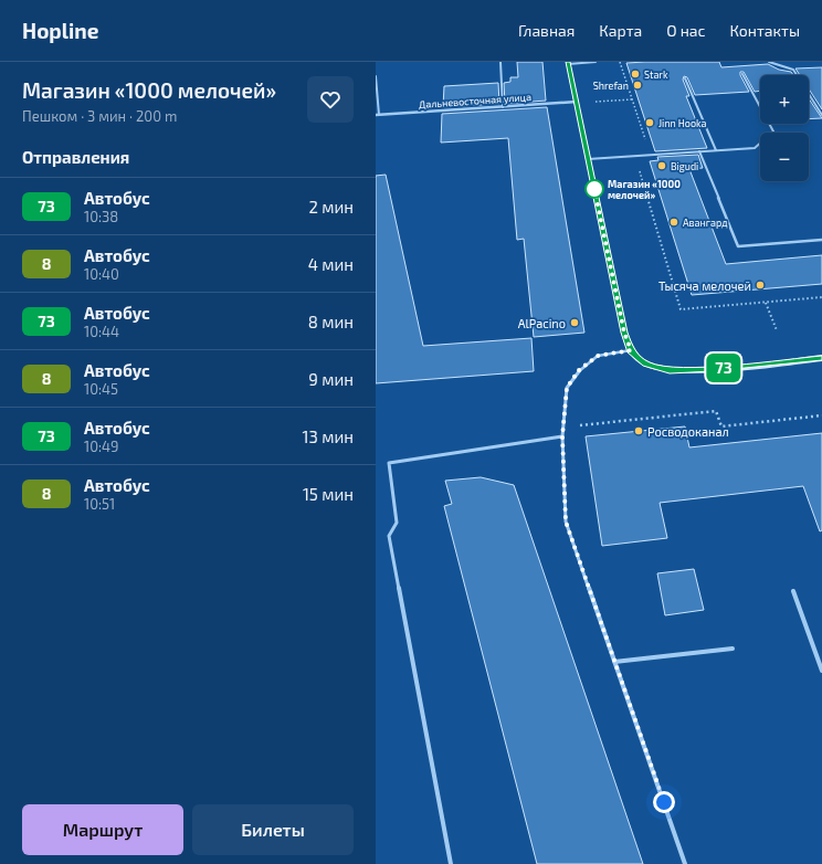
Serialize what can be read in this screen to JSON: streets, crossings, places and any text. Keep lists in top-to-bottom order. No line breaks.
{"streets":{"street":["Дальневосточная улица"]},"places":["Stark","Shrefan","Jinn Hooka","Bigudi","Магазин «1000 мелочей»","Авангард","Тысяча мелочей","AlPacino","Росводоканал"],"lines":["bus line 73"],"page":{"header":"Hopline","nav":["Главная","Карта","О нас","Контакты"],"heading":[["Магазин «1000 мелочей»","Пешком · 3 мин · 200 m"],"Отправления"],"on_map":"73","map_buttons":["+","−"],"list":[{"mark":"73","name":"Автобус","note":"10:38","value":"2 мин"},{"mark":"8","name":"Автобус","note":"10:40","value":"4 мин"},{"mark":"73","name":"Автобус","note":"10:44","value":"8 мин"},{"mark":"8","name":"Автобус","note":"10:45","value":"9 мин"},{"mark":"73","name":"Автобус","note":"10:49","value":"13 мин"},{"mark":"8","name":"Автобус","note":"10:51","value":"15 мин"}],"buttons":["Маршрут","Билеты"]}}
